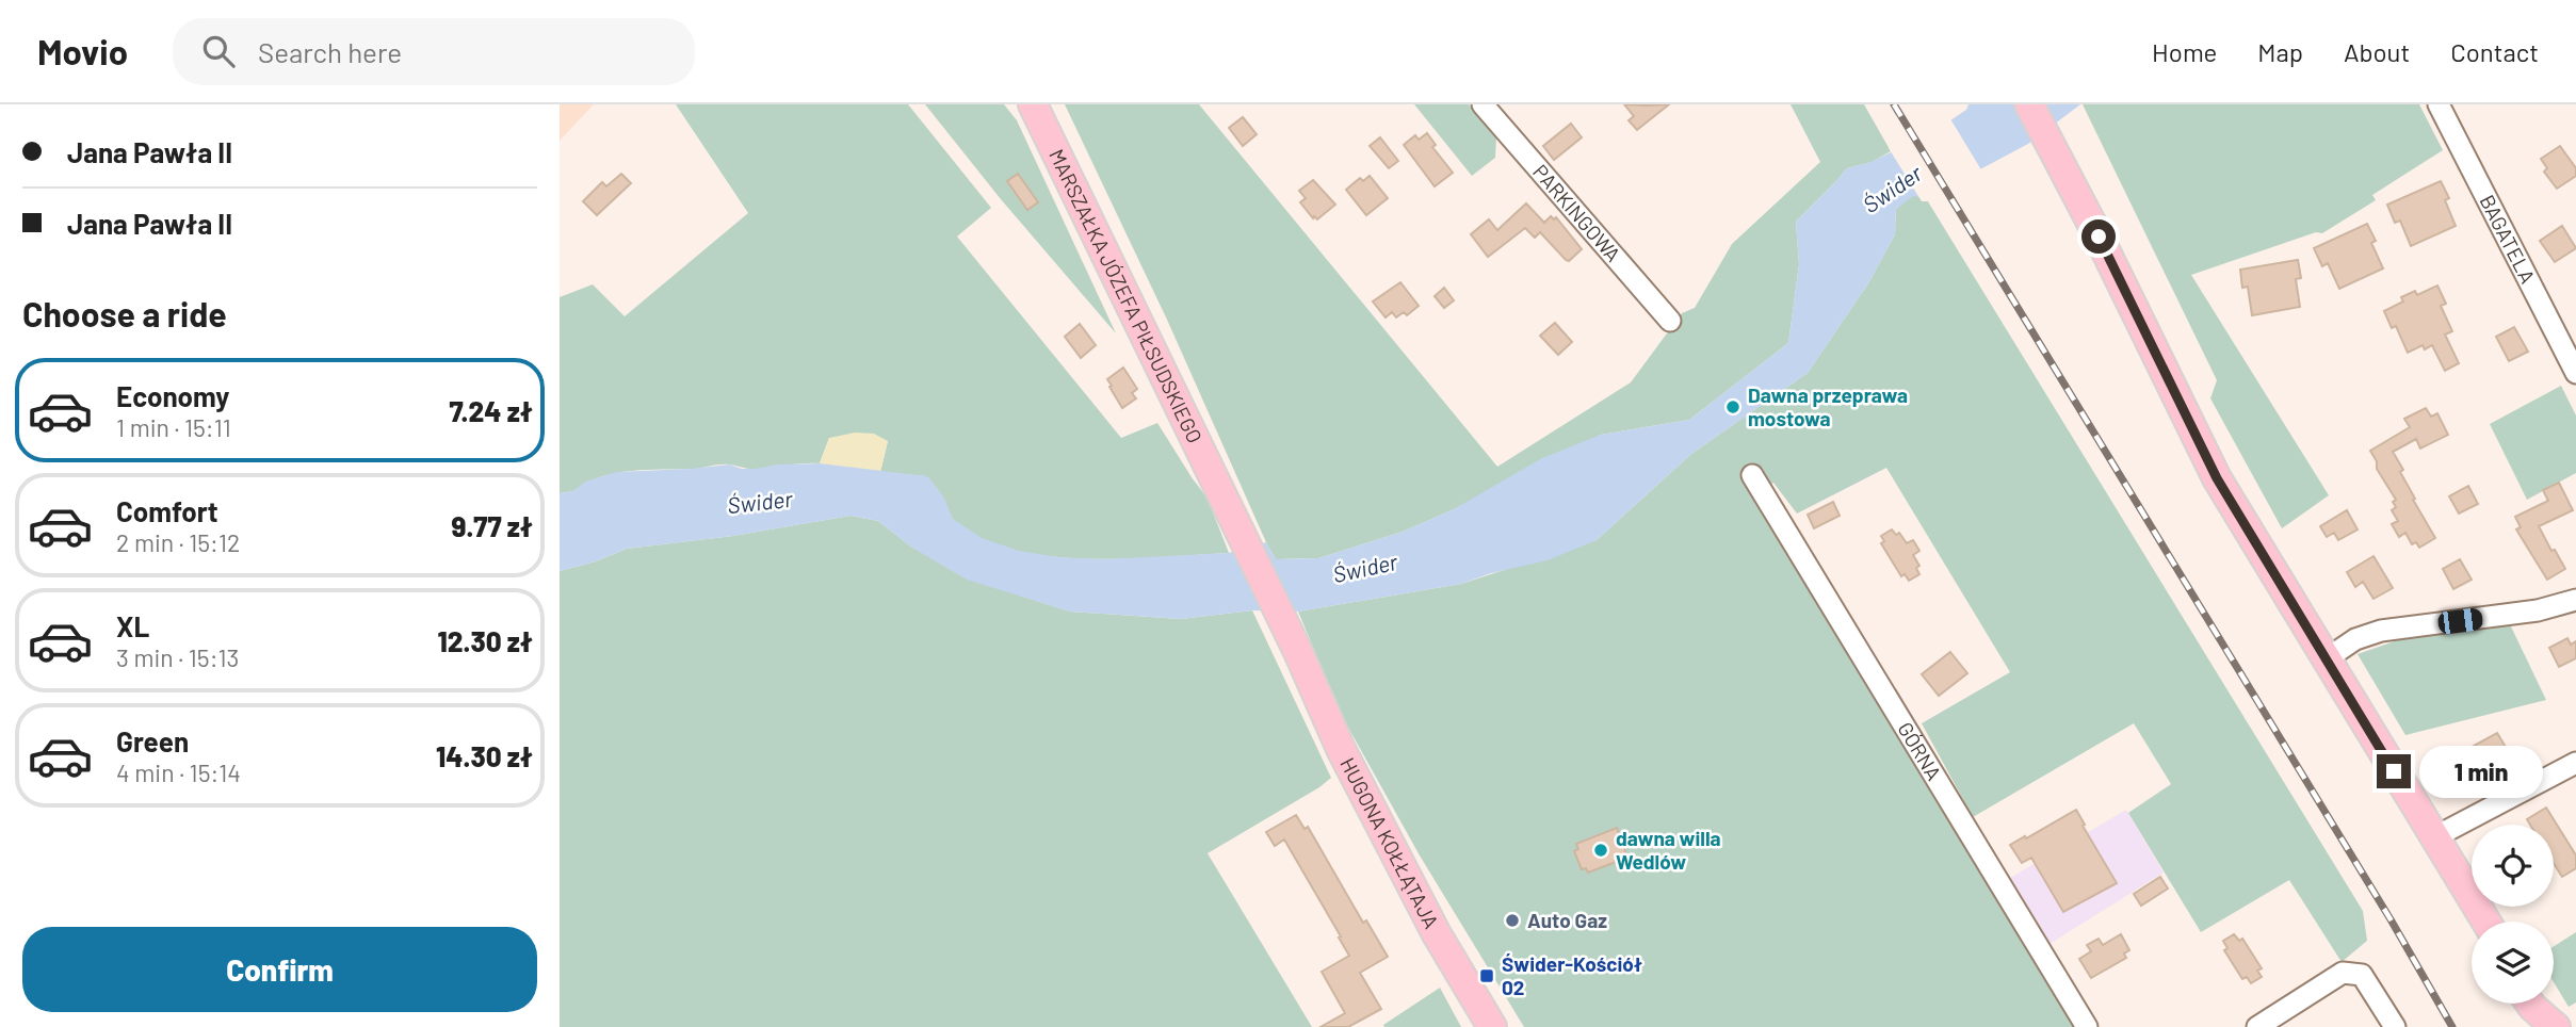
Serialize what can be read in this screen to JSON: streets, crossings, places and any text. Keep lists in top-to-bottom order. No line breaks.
{"streets":{"main road":["MARSZAŁKA JÓZEFA PIŁSUDSKIEGO","HUGONA KOŁŁĄTAJA"],"street":["PARKINGOWA","BAGATELA","GÓRNA"]},"crossings":[["MARSZAŁKA JÓZEFA PIŁSUDSKIEGO","HUGONA KOŁŁĄTAJA"]],"water":["Świder"],"places":{"other":["Dawna przeprawa mostowa","dawna willa Wedlów","Auto Gaz"],"transit":["Świder-Kościół 02"]},"page":{"header":"Movio","search":"Search here","nav":["Home","Map","About","Contact"],"banner":["Jana Pawła II","Jana Pawła II"],"heading":"Choose a ride","list":[{"name":"Economy","note":"1 min · 15:11","value":"7.24 zł"},{"name":"Comfort","note":"2 min · 15:12","value":"9.77 zł"},{"name":"XL","note":"3 min · 15:13","value":"12.30 zł"},{"name":"Green","note":"4 min · 15:14","value":"14.30 zł"}],"bubble":"1 min","buttons":"Confirm"}}
